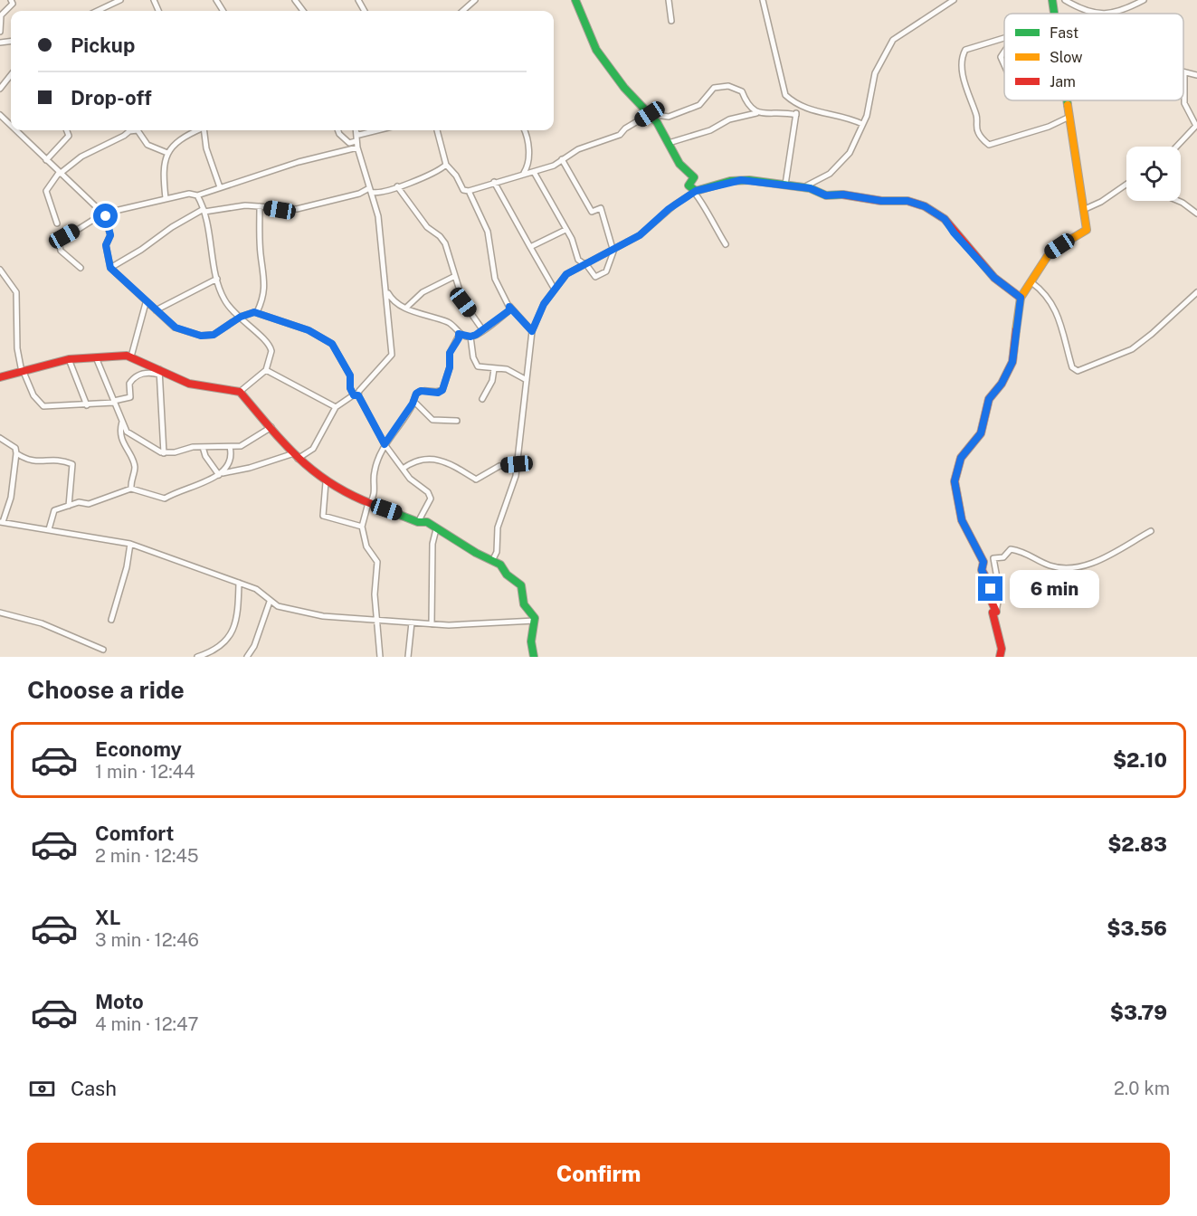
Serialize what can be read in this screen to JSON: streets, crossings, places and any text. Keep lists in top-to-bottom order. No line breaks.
{"legend":["Fast","Slow","Jam"],"page":{"banner":["Pickup","Drop-off"],"bubble":"6 min","heading":"Choose a ride","list":[{"name":"Economy","note":"1 min · 12:44","value":"$2.10"},{"name":"Comfort","note":"2 min · 12:45","value":"$2.83"},{"name":"XL","note":"3 min · 12:46","value":"$3.56"},{"name":"Moto","note":"4 min · 12:47","value":"$3.79"}],"pay":["Cash","2.0 km"],"buttons":"Confirm"}}
